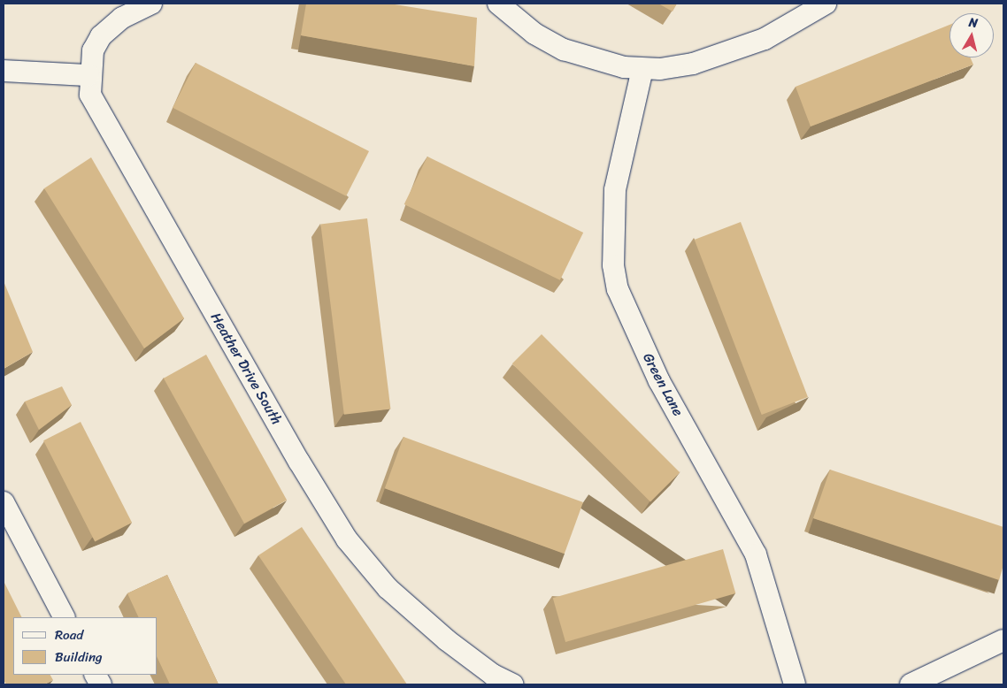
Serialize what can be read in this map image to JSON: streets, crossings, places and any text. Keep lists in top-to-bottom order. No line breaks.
{"streets":{"street":["Heather Drive South","Green Lane"]},"legend":["Road","Building"],"north":"top"}
